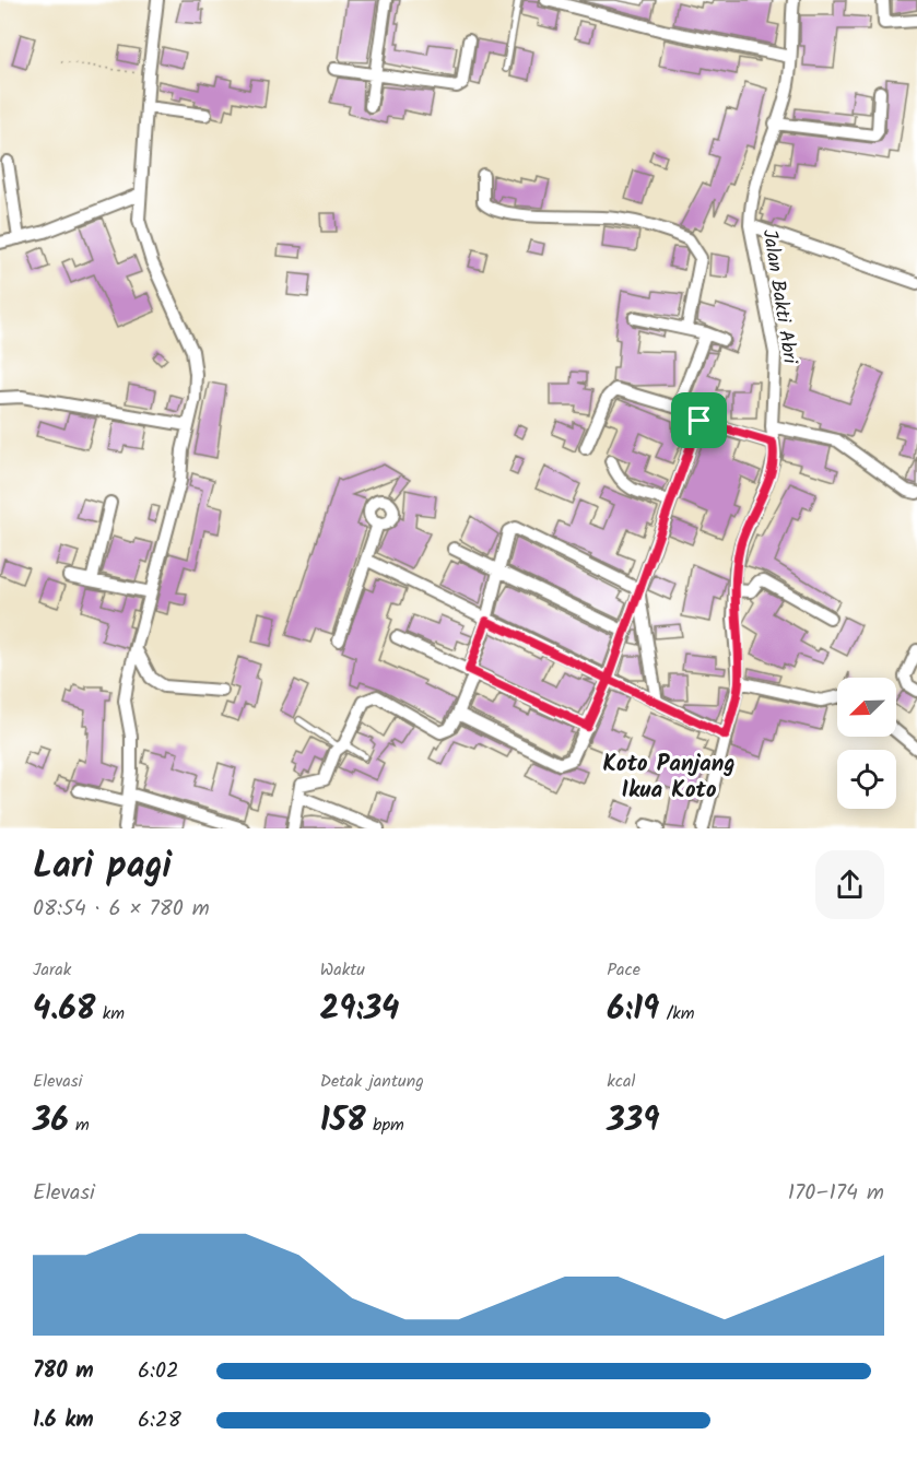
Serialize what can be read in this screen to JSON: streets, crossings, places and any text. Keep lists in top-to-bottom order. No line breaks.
{"streets":{"street":["Jalan Bakti Abri"]},"districts":["Koto Panjang Ikua Koto"],"north":"bottom left","page":{"heading":["Lari pagi","08:54 · 6 × 780 m"],"stats":[["Jarak","4.68 km"],["Waktu","29:34"],["Pace","6:19 /km"],["Elevasi","36 m"],["Detak jantung","158 bpm"],["kcal","339"]],"chart":["Elevasi","170–174 m"],"list":[{"name":"780 m","note":"6:02"},{"name":"1.6 km","note":"6:28"}]}}
